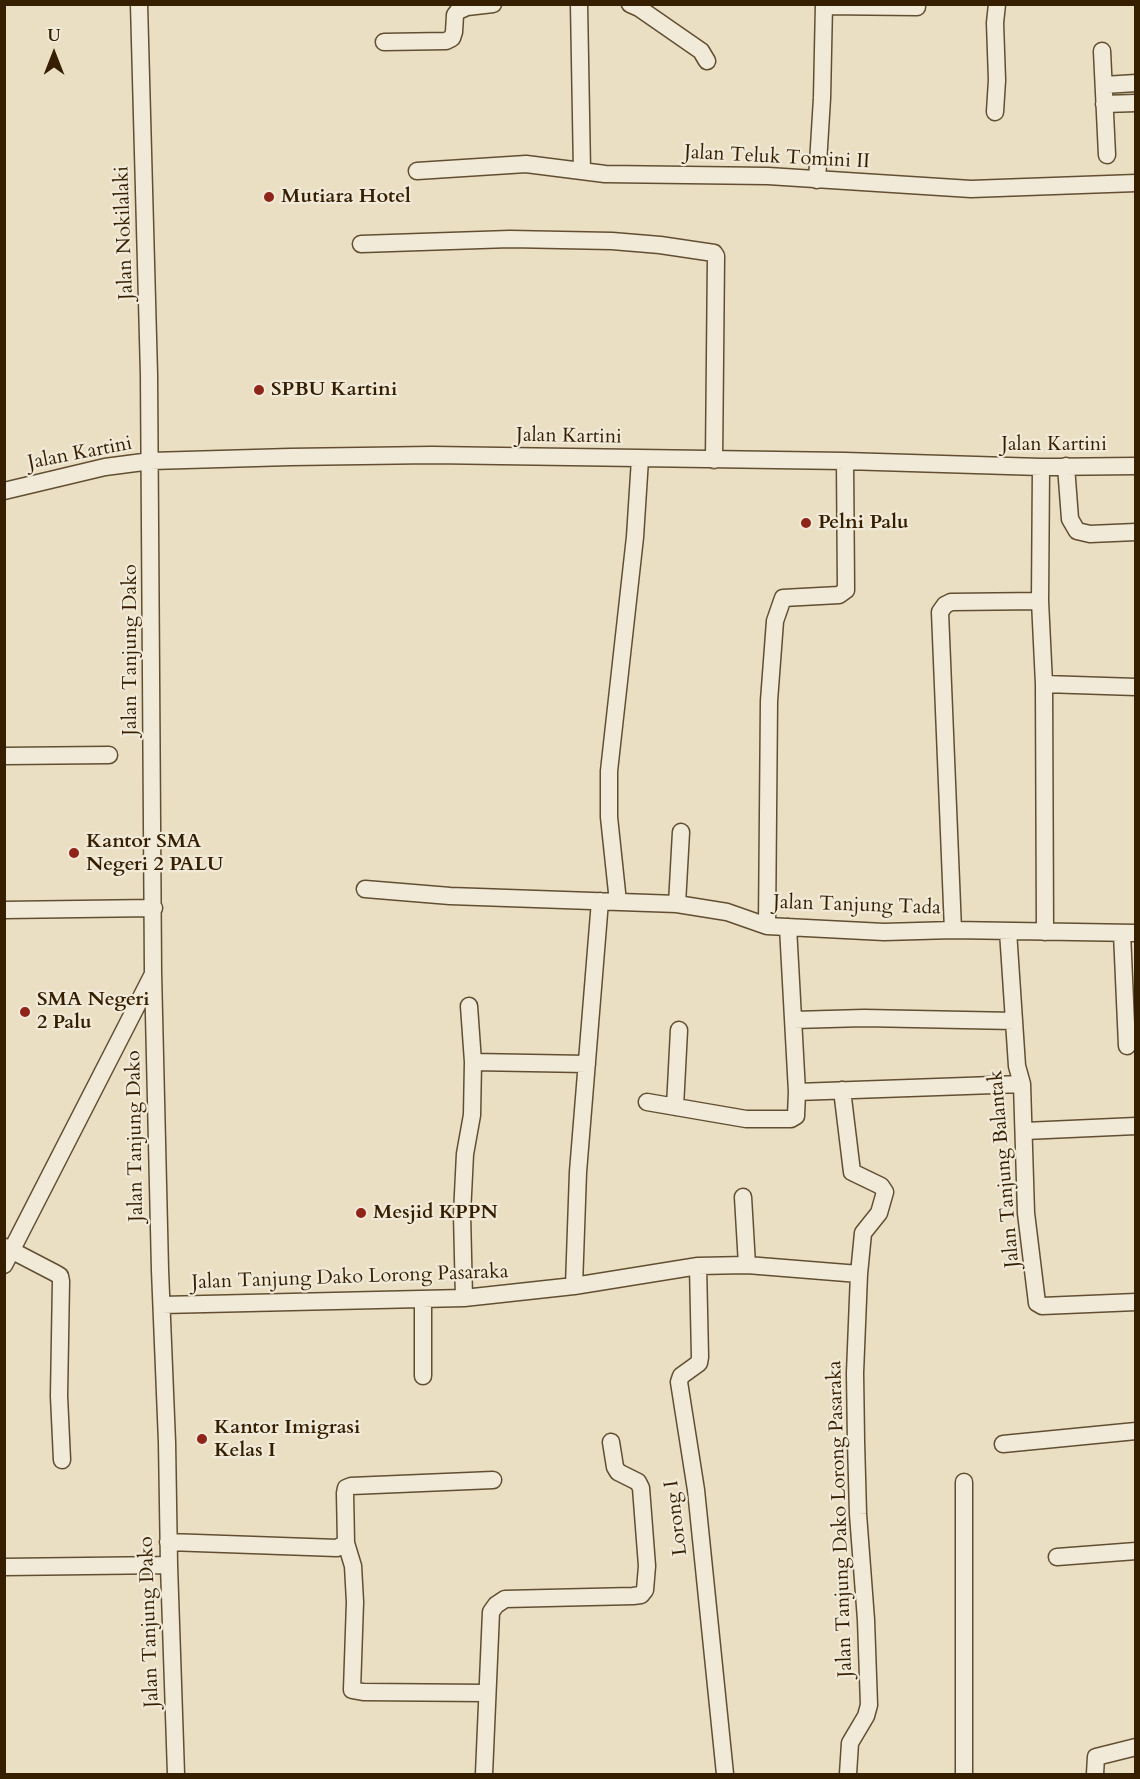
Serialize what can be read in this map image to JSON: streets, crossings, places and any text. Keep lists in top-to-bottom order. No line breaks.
{"streets":{"street":["Jalan Teluk Tomini II","Jalan Nokilalaki","Jalan Kartini","Jalan Tanjung Dako","Jalan Tanjung Tada","Jalan Tanjung Balantak","Jalan Tanjung Dako Lorong Pasaraka","Lorong I"]},"crossings":[["Jalan Nokilalaki","Jalan Kartini"],["Jalan Nokilalaki","Jalan Tanjung Dako"],["Jalan Kartini","Jalan Tanjung Dako"],["Jalan Tanjung Dako","Jalan Tanjung Dako Lorong Pasaraka"],["Jalan Tanjung Tada","Jalan Tanjung Balantak"],["Jalan Tanjung Dako Lorong Pasaraka","Lorong I"]],"places":["Mutiara Hotel","SPBU Kartini","Pelni Palu","Kantor SMA Negeri 2 PALU","SMA Negeri 2 Palu","Mesjid KPPN","Kantor Imigrasi Kelas I"],"north":"top"}
